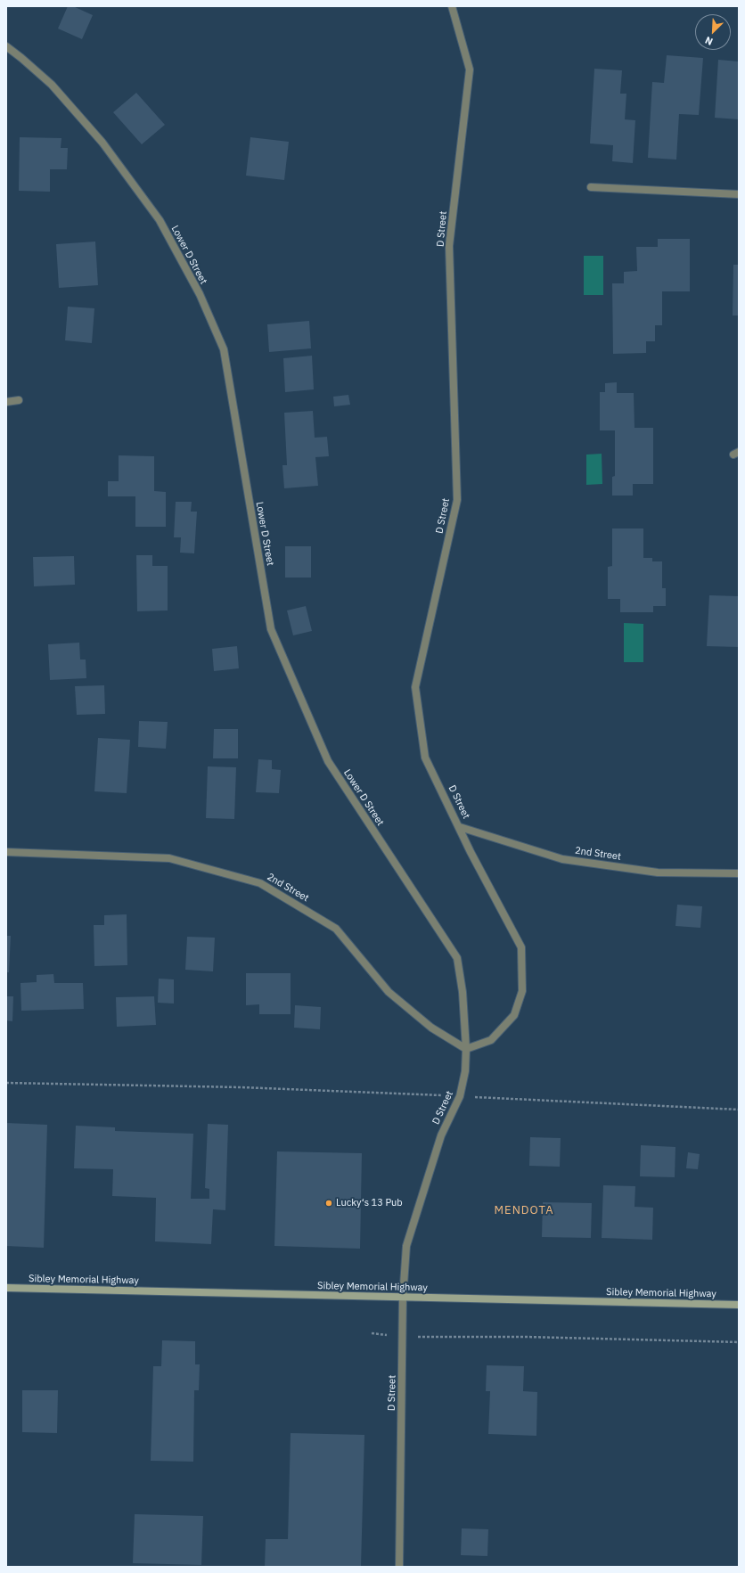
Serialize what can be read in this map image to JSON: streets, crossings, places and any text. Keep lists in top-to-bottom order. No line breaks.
{"streets":{"main road":["Sibley Memorial Highway"],"street":["D Street","Lower D Street","2nd Street"]},"crossings":[["D Street","Lower D Street"],["D Street","2nd Street"],["D Street","Sibley Memorial Highway"],["Lower D Street","2nd Street"]],"districts":["MENDOTA"],"places":["Lucky‘s 13 Pub"],"north":"bottom left"}
